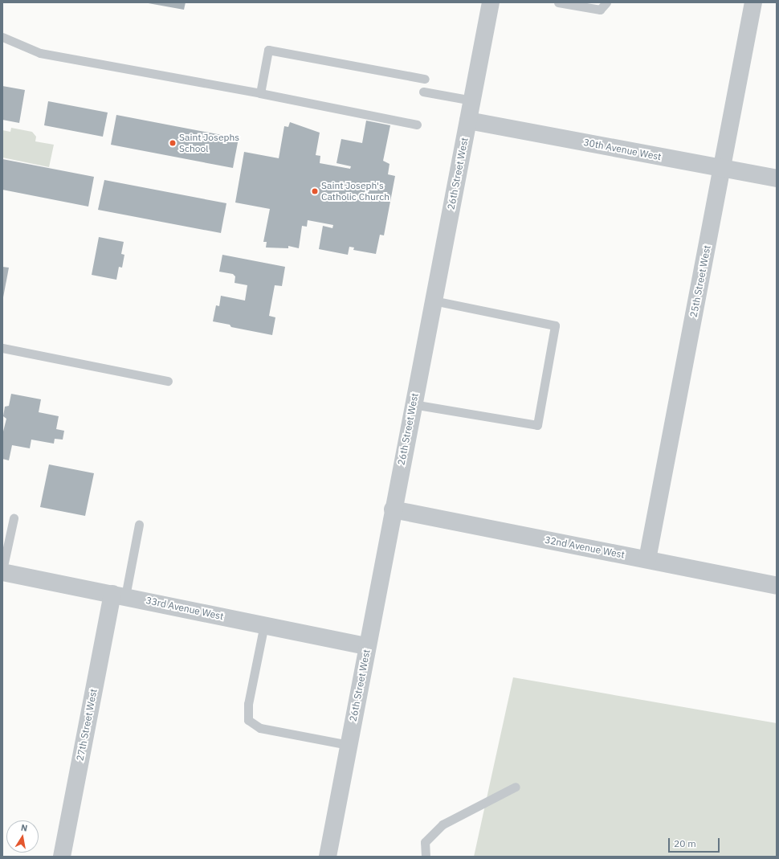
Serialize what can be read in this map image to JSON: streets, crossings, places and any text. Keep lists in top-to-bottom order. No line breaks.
{"streets":{"street":["30th Avenue West","26th Street West","25th Street West","32nd Avenue West","33rd Avenue West","27th Street West"]},"crossings":[["30th Avenue West","26th Street West"],["30th Avenue West","25th Street West"],["26th Street West","32nd Avenue West"],["26th Street West","33rd Avenue West"],["25th Street West","32nd Avenue West"],["33rd Avenue West","27th Street West"]],"places":["Saint Josephs School","Saint Joseph's Catholic Church"],"scale_bar":"20 m","north":"top"}
